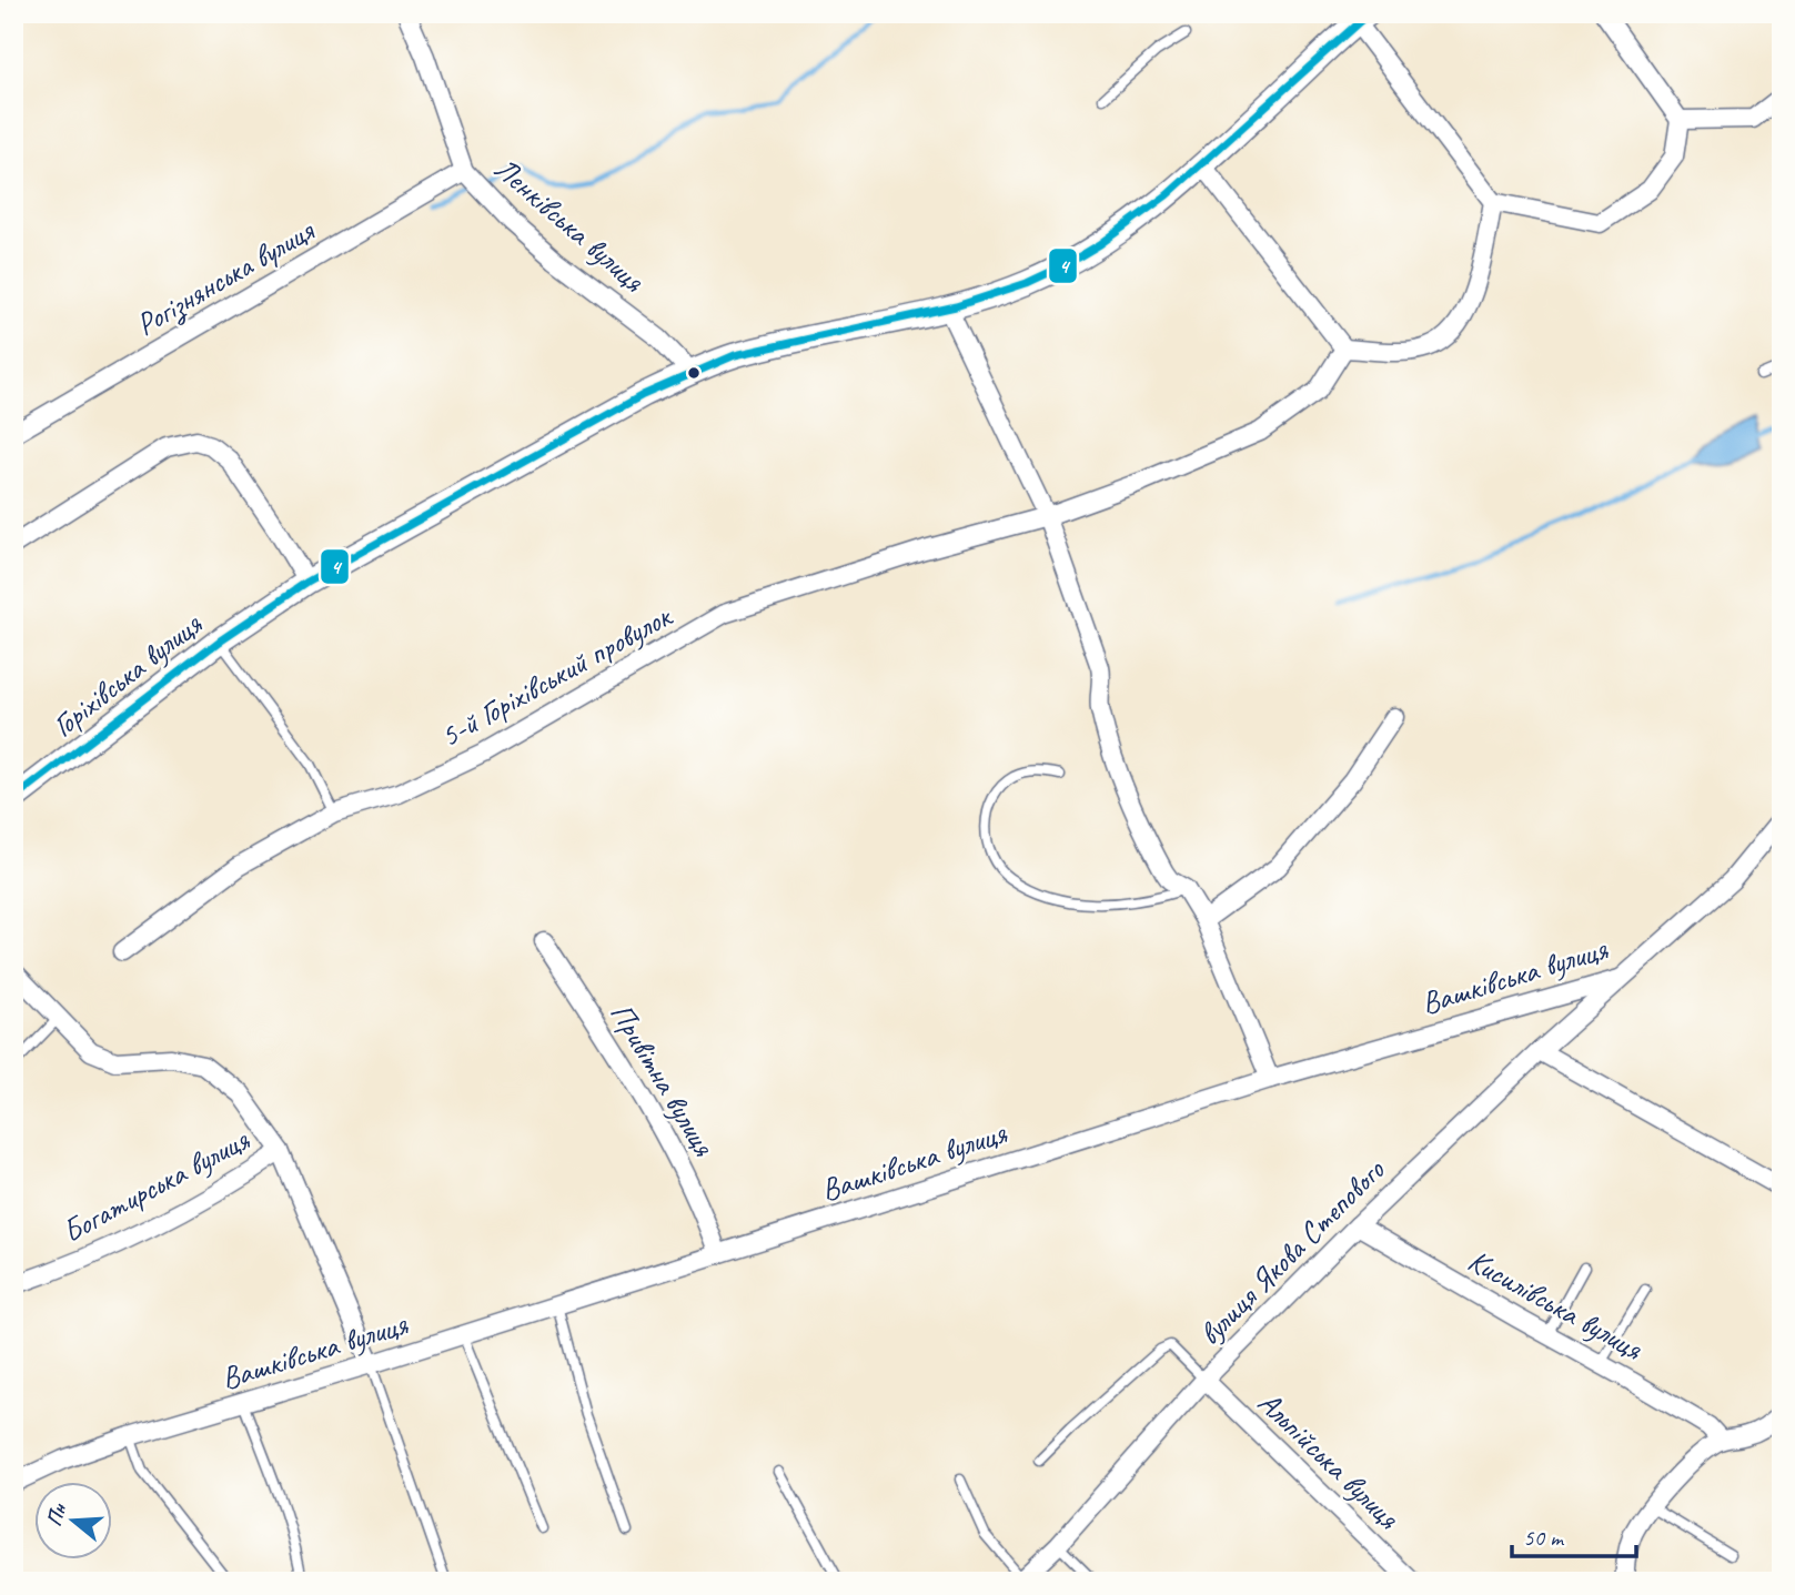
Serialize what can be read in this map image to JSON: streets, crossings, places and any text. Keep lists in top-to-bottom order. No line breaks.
{"streets":{"street":["Ленківська вулиця","Рогізнянська вулиця","Горіхівська вулиця","5-й Горіхівський провулок","Вашківська вулиця","Привітна вулиця","Богатирська вулиця","вулиця Якова Степового","Кисилівська вулиця","Альпійська вулиця"]},"crossings":[["Ленківська вулиця","Рогізнянська вулиця"],["Ленківська вулиця","Горіхівська вулиця"],["Вашківська вулиця","Привітна вулиця"],["Вашківська вулиця","вулиця Якова Степового"],["вулиця Якова Степового","Кисилівська вулиця"],["вулиця Якова Степового","Альпійська вулиця"]],"lines":["transit line 4"],"scale_bar":"50 m","north":"left"}
